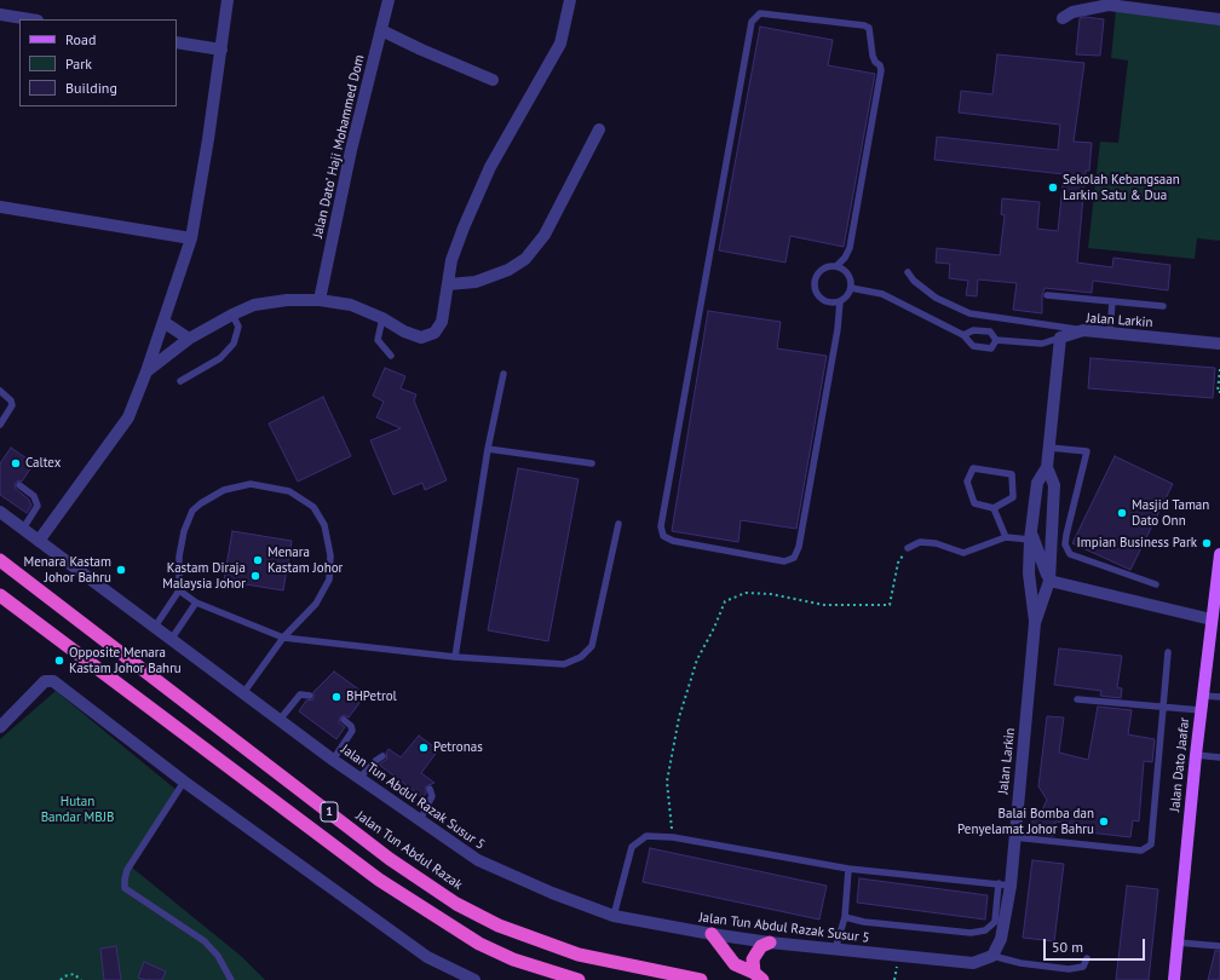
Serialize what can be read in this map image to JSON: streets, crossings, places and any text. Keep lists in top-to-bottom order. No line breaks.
{"streets":{"highway":["1","Jalan Tun Abdul Razak"],"main road":["Jalan Dato Jaafar"],"street":["Jalan Dato’ Haji Mohammed Dom","Jalan Larkin","Jalan Tun Abdul Razak Susur 5"]},"crossings":[["Jalan Larkin","Jalan Tun Abdul Razak Susur 5"]],"parks":["Hutan Bandar MBJB"],"places":["Sekolah Kebangsaan Larkin Satu & Dua","Caltex","Masjid Taman Dato Onn","Impian Business Park","Menara Kastam Johor","Menara Kastam Johor Bahru","Kastam Diraja Malaysia Johor","Opposite Menara Kastam Johor Bahru","BHPetrol","Petronas","Balai Bomba dan Penyelamat Johor Bahru"],"legend":["Road","Park","Building"],"scale_bar":"50 m"}
